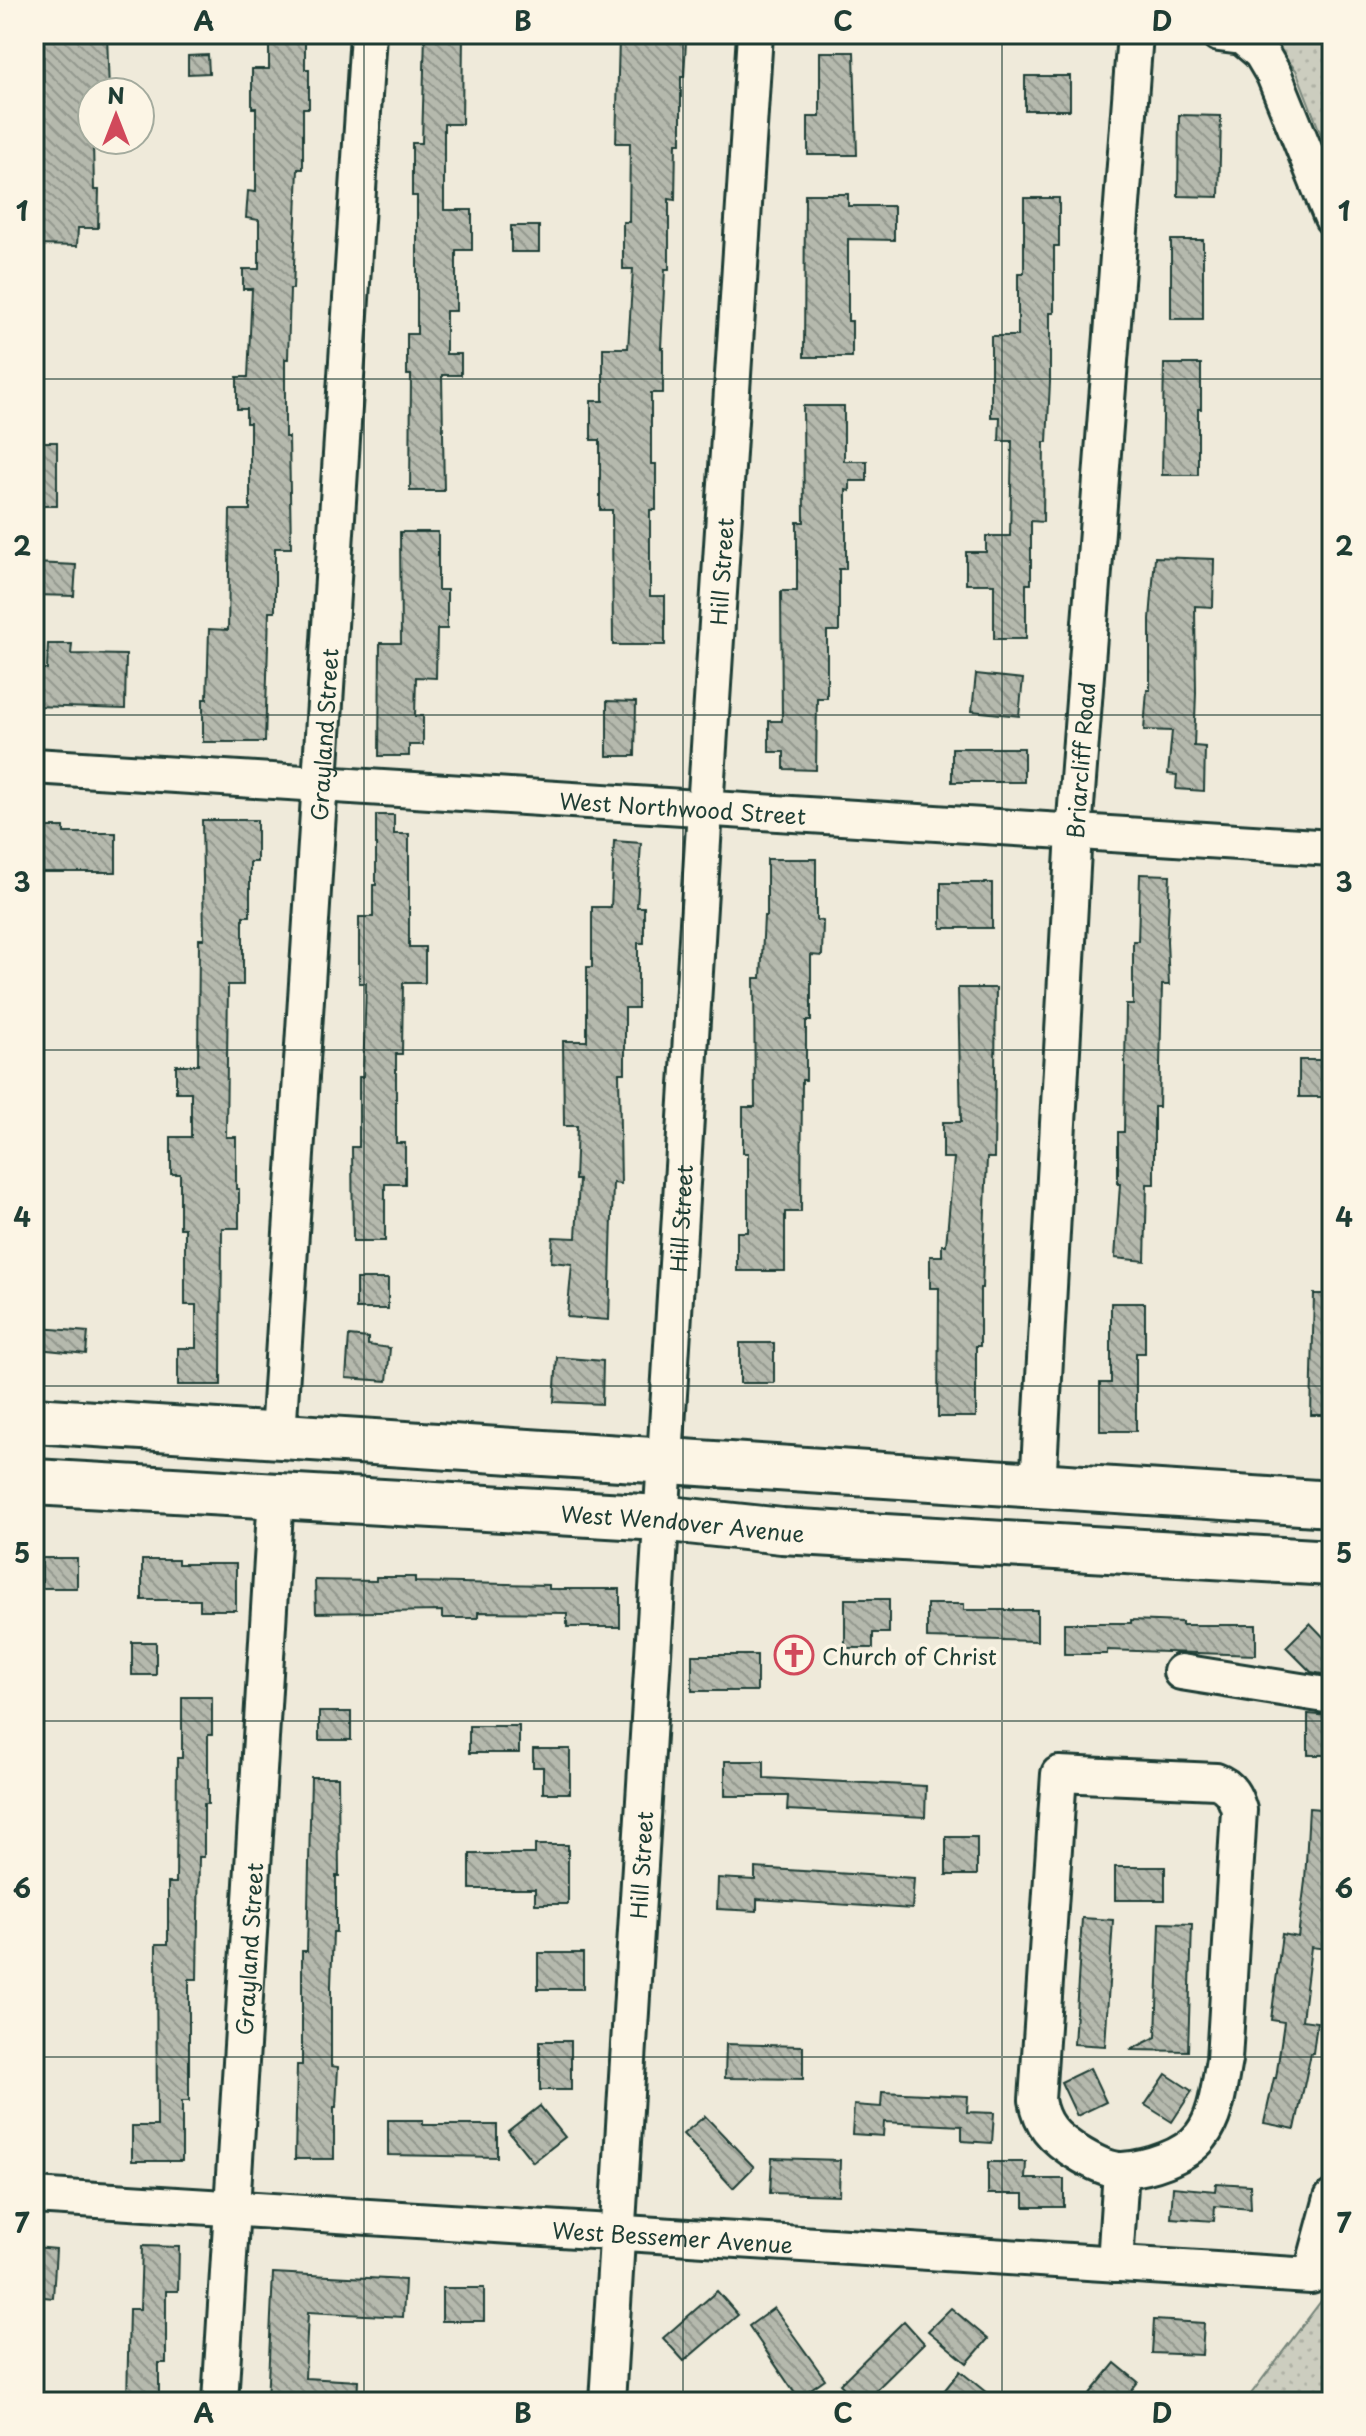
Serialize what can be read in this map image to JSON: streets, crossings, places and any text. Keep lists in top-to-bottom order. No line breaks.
{"streets":{"highway":["West Wendover Avenue"],"street":["Hill Street","Grayland Street","Briarcliff Road","West Northwood Street","West Bessemer Avenue"]},"crossings":[["Hill Street","West Northwood Street"],["Hill Street","West Wendover Avenue"],["Hill Street","West Bessemer Avenue"],["Grayland Street","West Northwood Street"],["Grayland Street","West Wendover Avenue"],["Grayland Street","West Bessemer Avenue"],["Briarcliff Road","West Northwood Street"]],"places":{"church":["Church of Christ"]},"north":"top","grid":{"columns":["A","B","C","D"],"rows":["1","2","3","4","5","6","7"]}}
